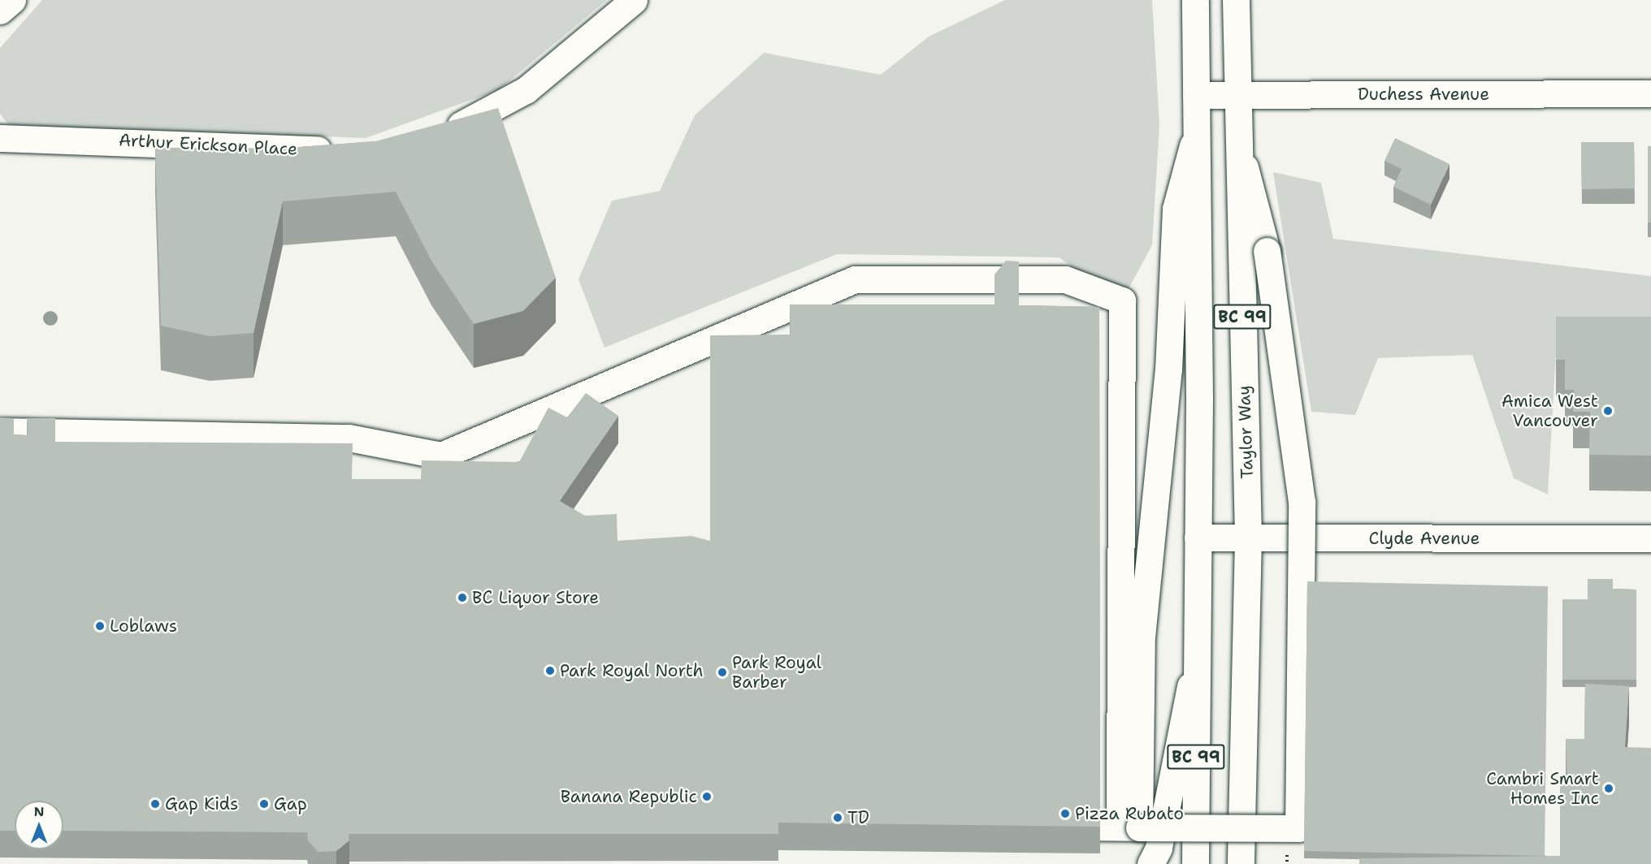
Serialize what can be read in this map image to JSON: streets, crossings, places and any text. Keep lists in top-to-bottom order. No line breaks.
{"streets":{"main road":["Duchess Avenue","Arthur Erickson Place","BC 99","Taylor Way","Clyde Avenue"]},"crossings":[["Duchess Avenue","BC 99"],["Duchess Avenue","Taylor Way"],["BC 99","Clyde Avenue"],["Taylor Way","Clyde Avenue"]],"places":["Amica West Vancouver","BC Liquor Store","Loblaws","Park Royal North","Park Royal Barber","Cambri Smart Homes Inc","Banana Republic","Gap Kids","Gap","Pizza Rubato","TD"],"north":"top"}
